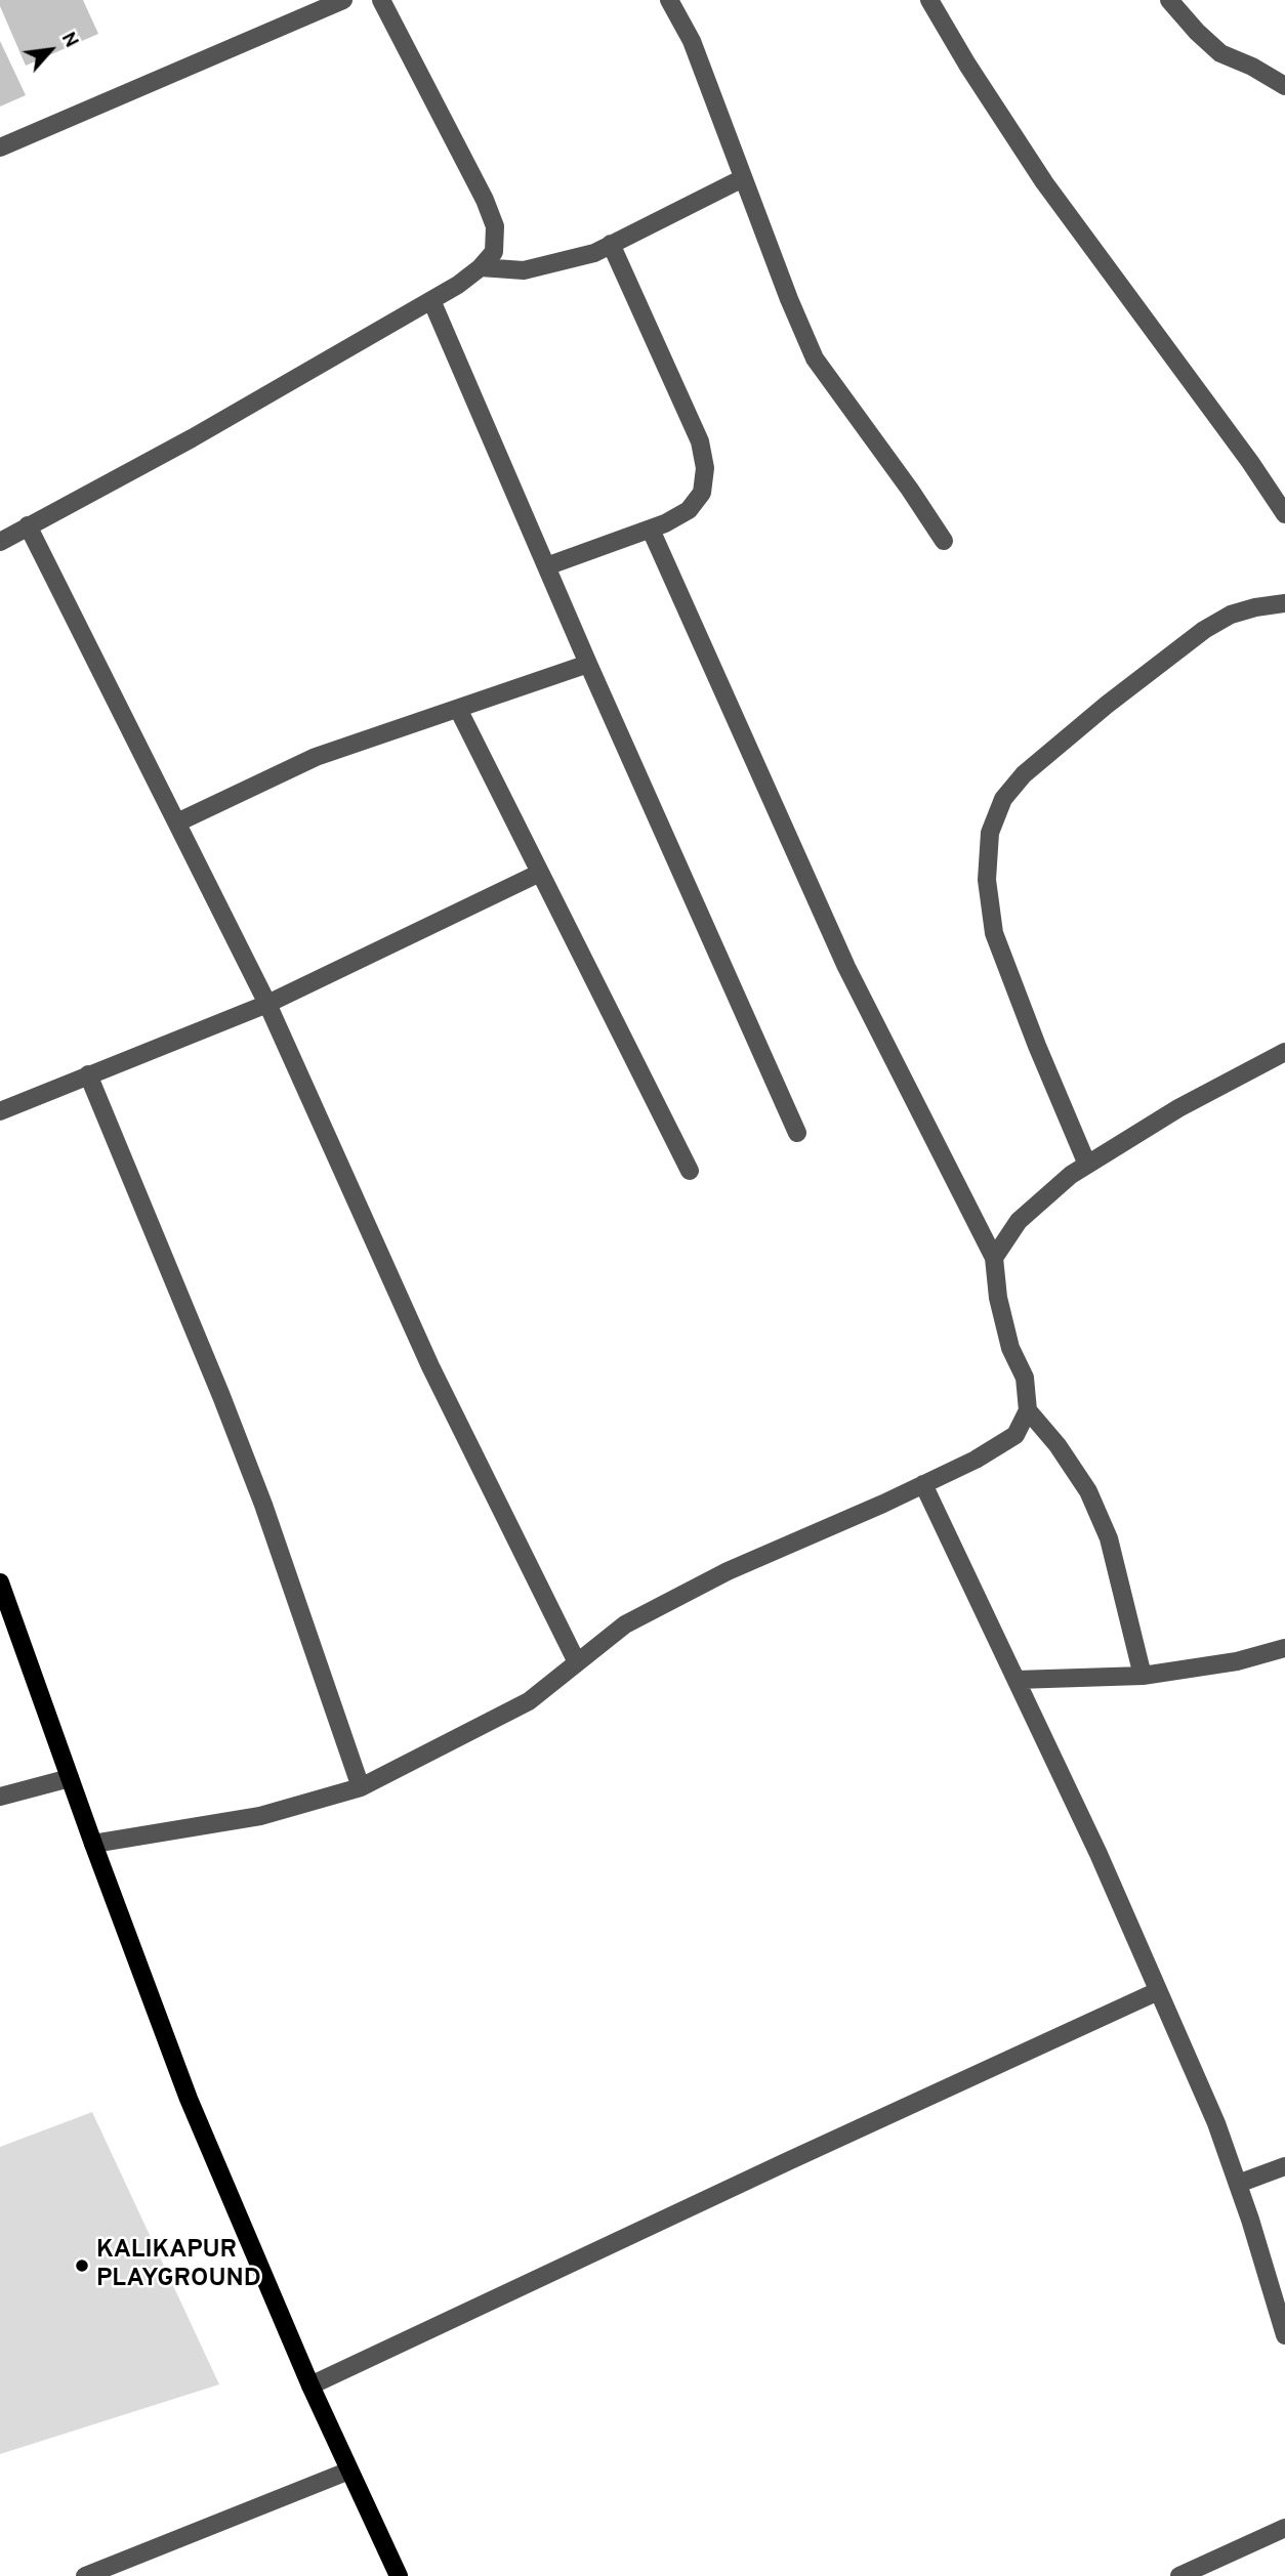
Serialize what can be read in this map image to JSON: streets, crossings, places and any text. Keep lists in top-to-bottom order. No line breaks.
{"places":["KALIKAPUR PLAYGROUND"],"north":"top right"}
